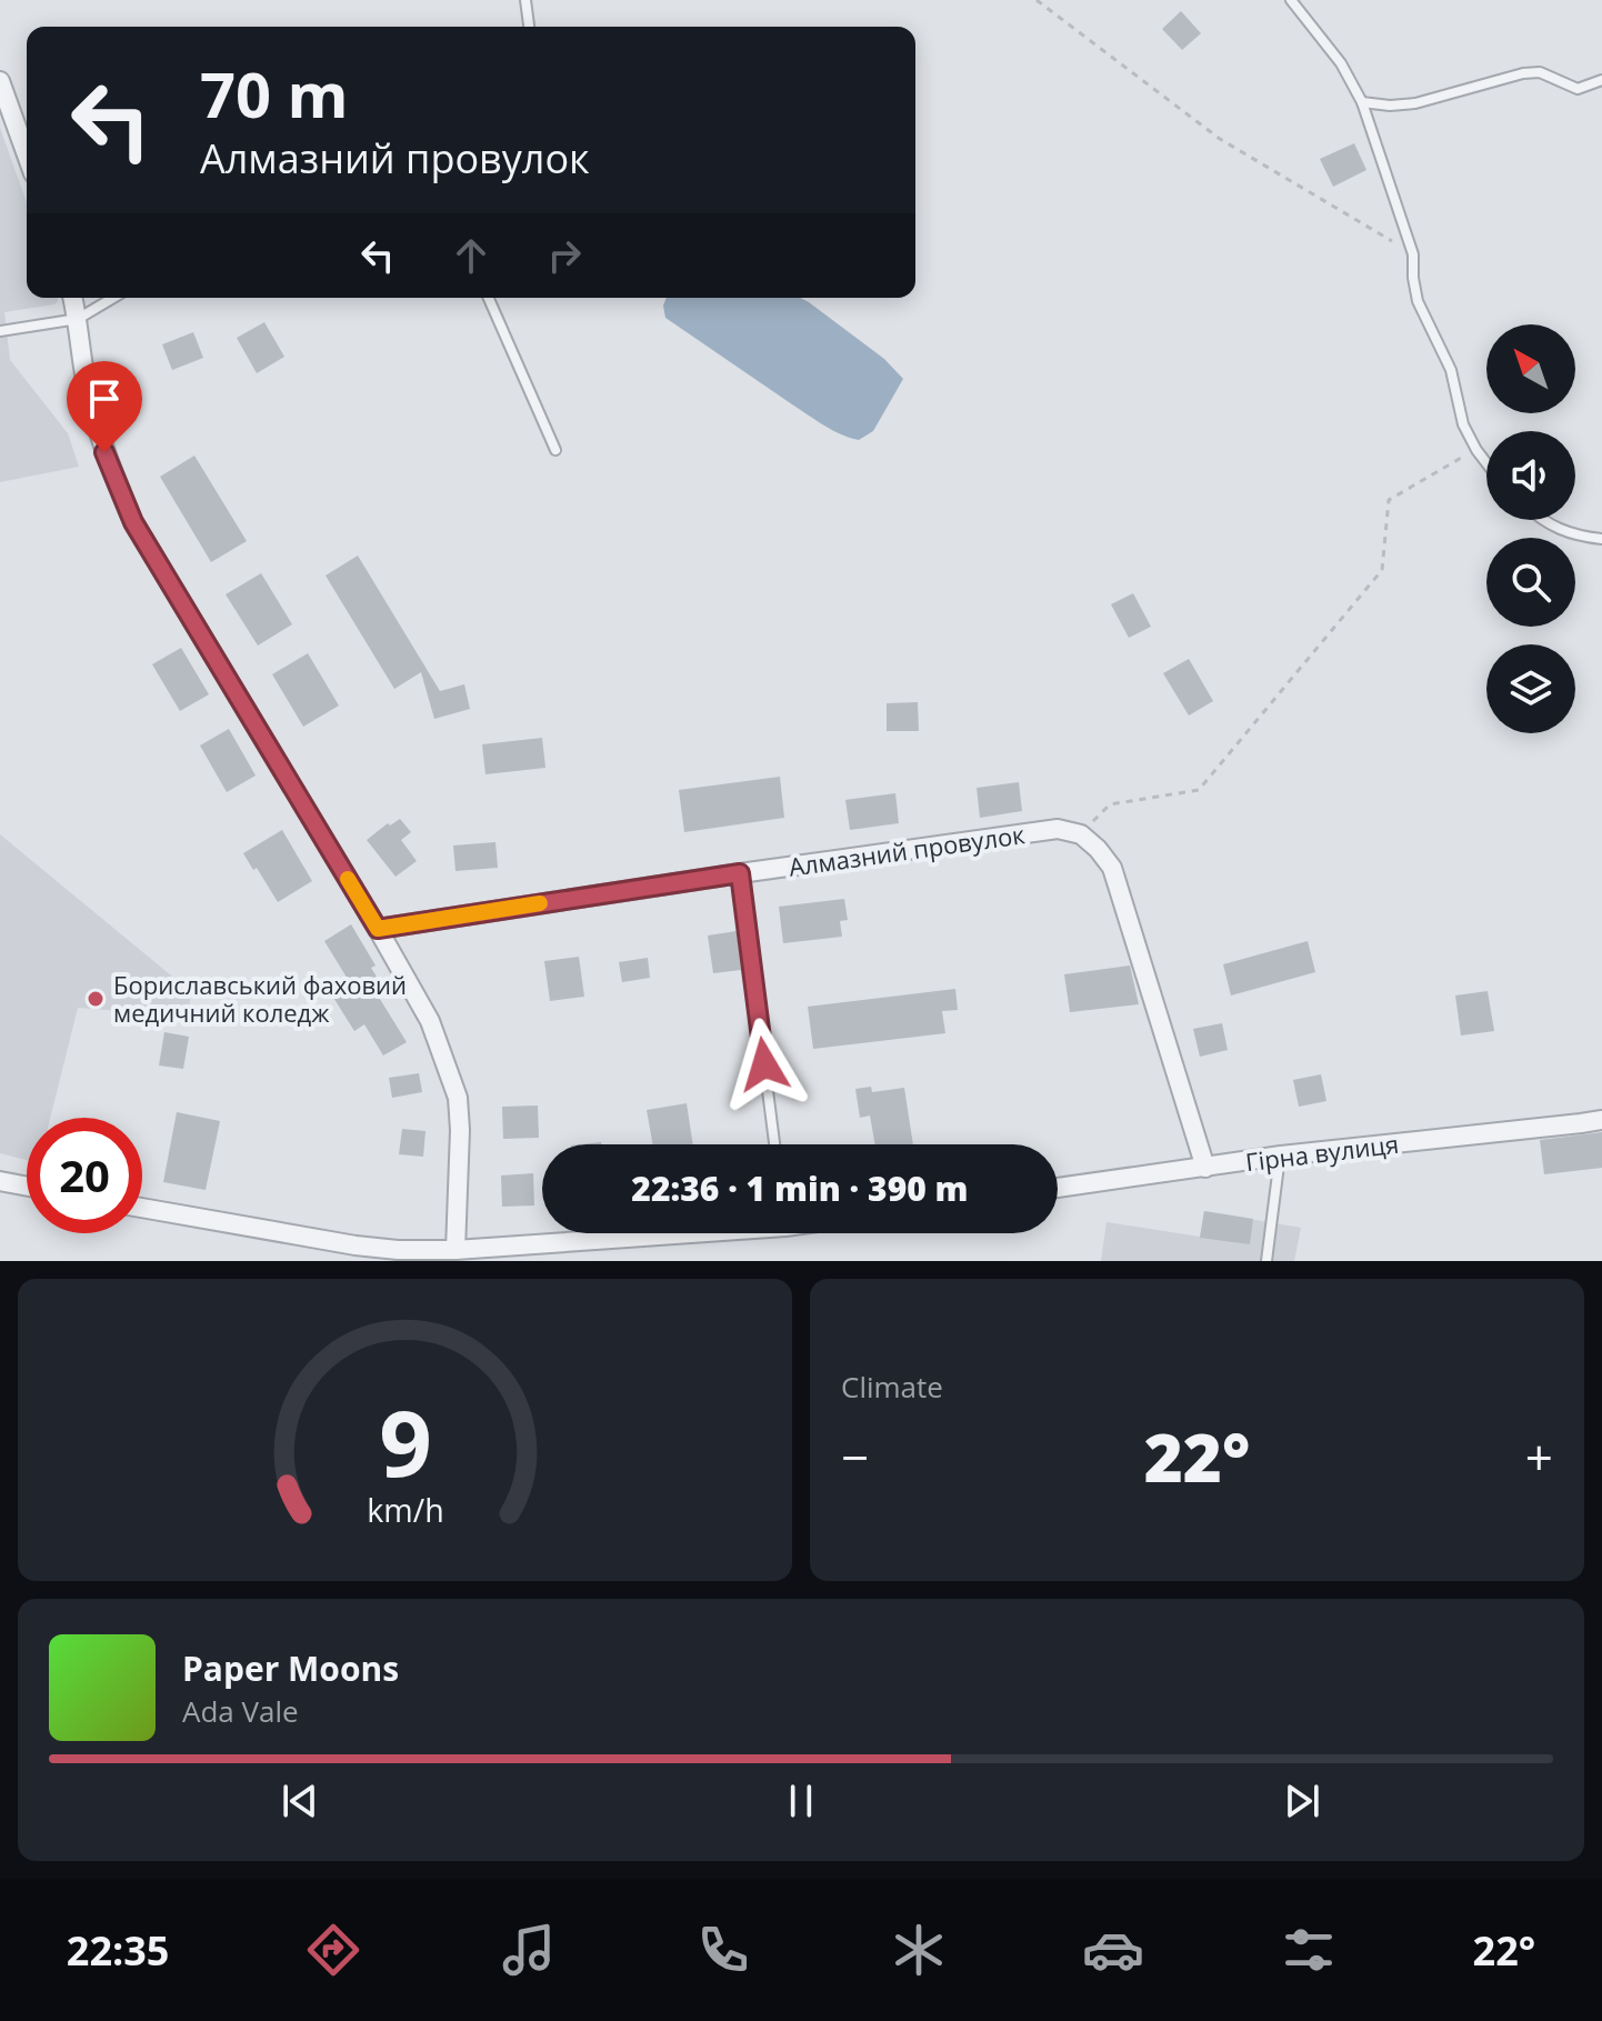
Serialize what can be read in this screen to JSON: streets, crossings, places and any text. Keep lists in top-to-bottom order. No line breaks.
{"streets":{"street":["Алмазний провулок","Гірна вулиця"]},"places":["Бориславський фаховий медичний коледж"],"north":"top left","page":{"turn":["70 m","Алмазний провулок"],"limit":"20","trip":"22:36 · 1 min · 390 m","tile":"Climate","heat":["−","22°","+"],"song":["Paper Moons","Ada Vale"],"tabs":["22:35","22°"],"gauge":["9","km/h"]}}
